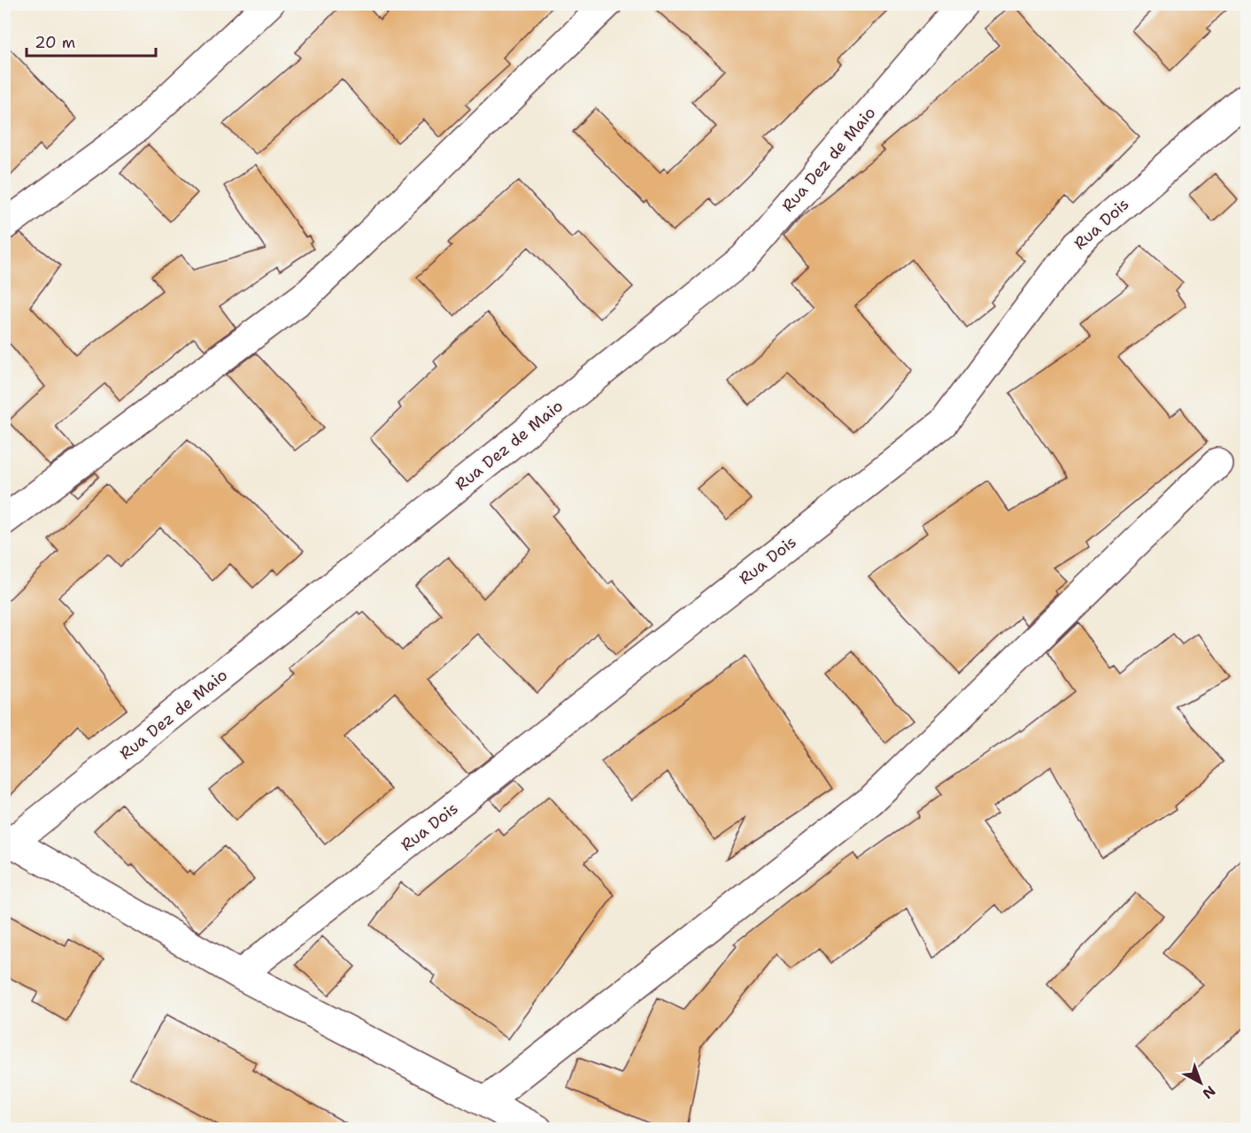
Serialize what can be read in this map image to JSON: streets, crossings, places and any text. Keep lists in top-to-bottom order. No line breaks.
{"streets":{"street":["Rua Dez de Maio","Rua Dois"]},"scale_bar":"20 m","north":"bottom right"}
